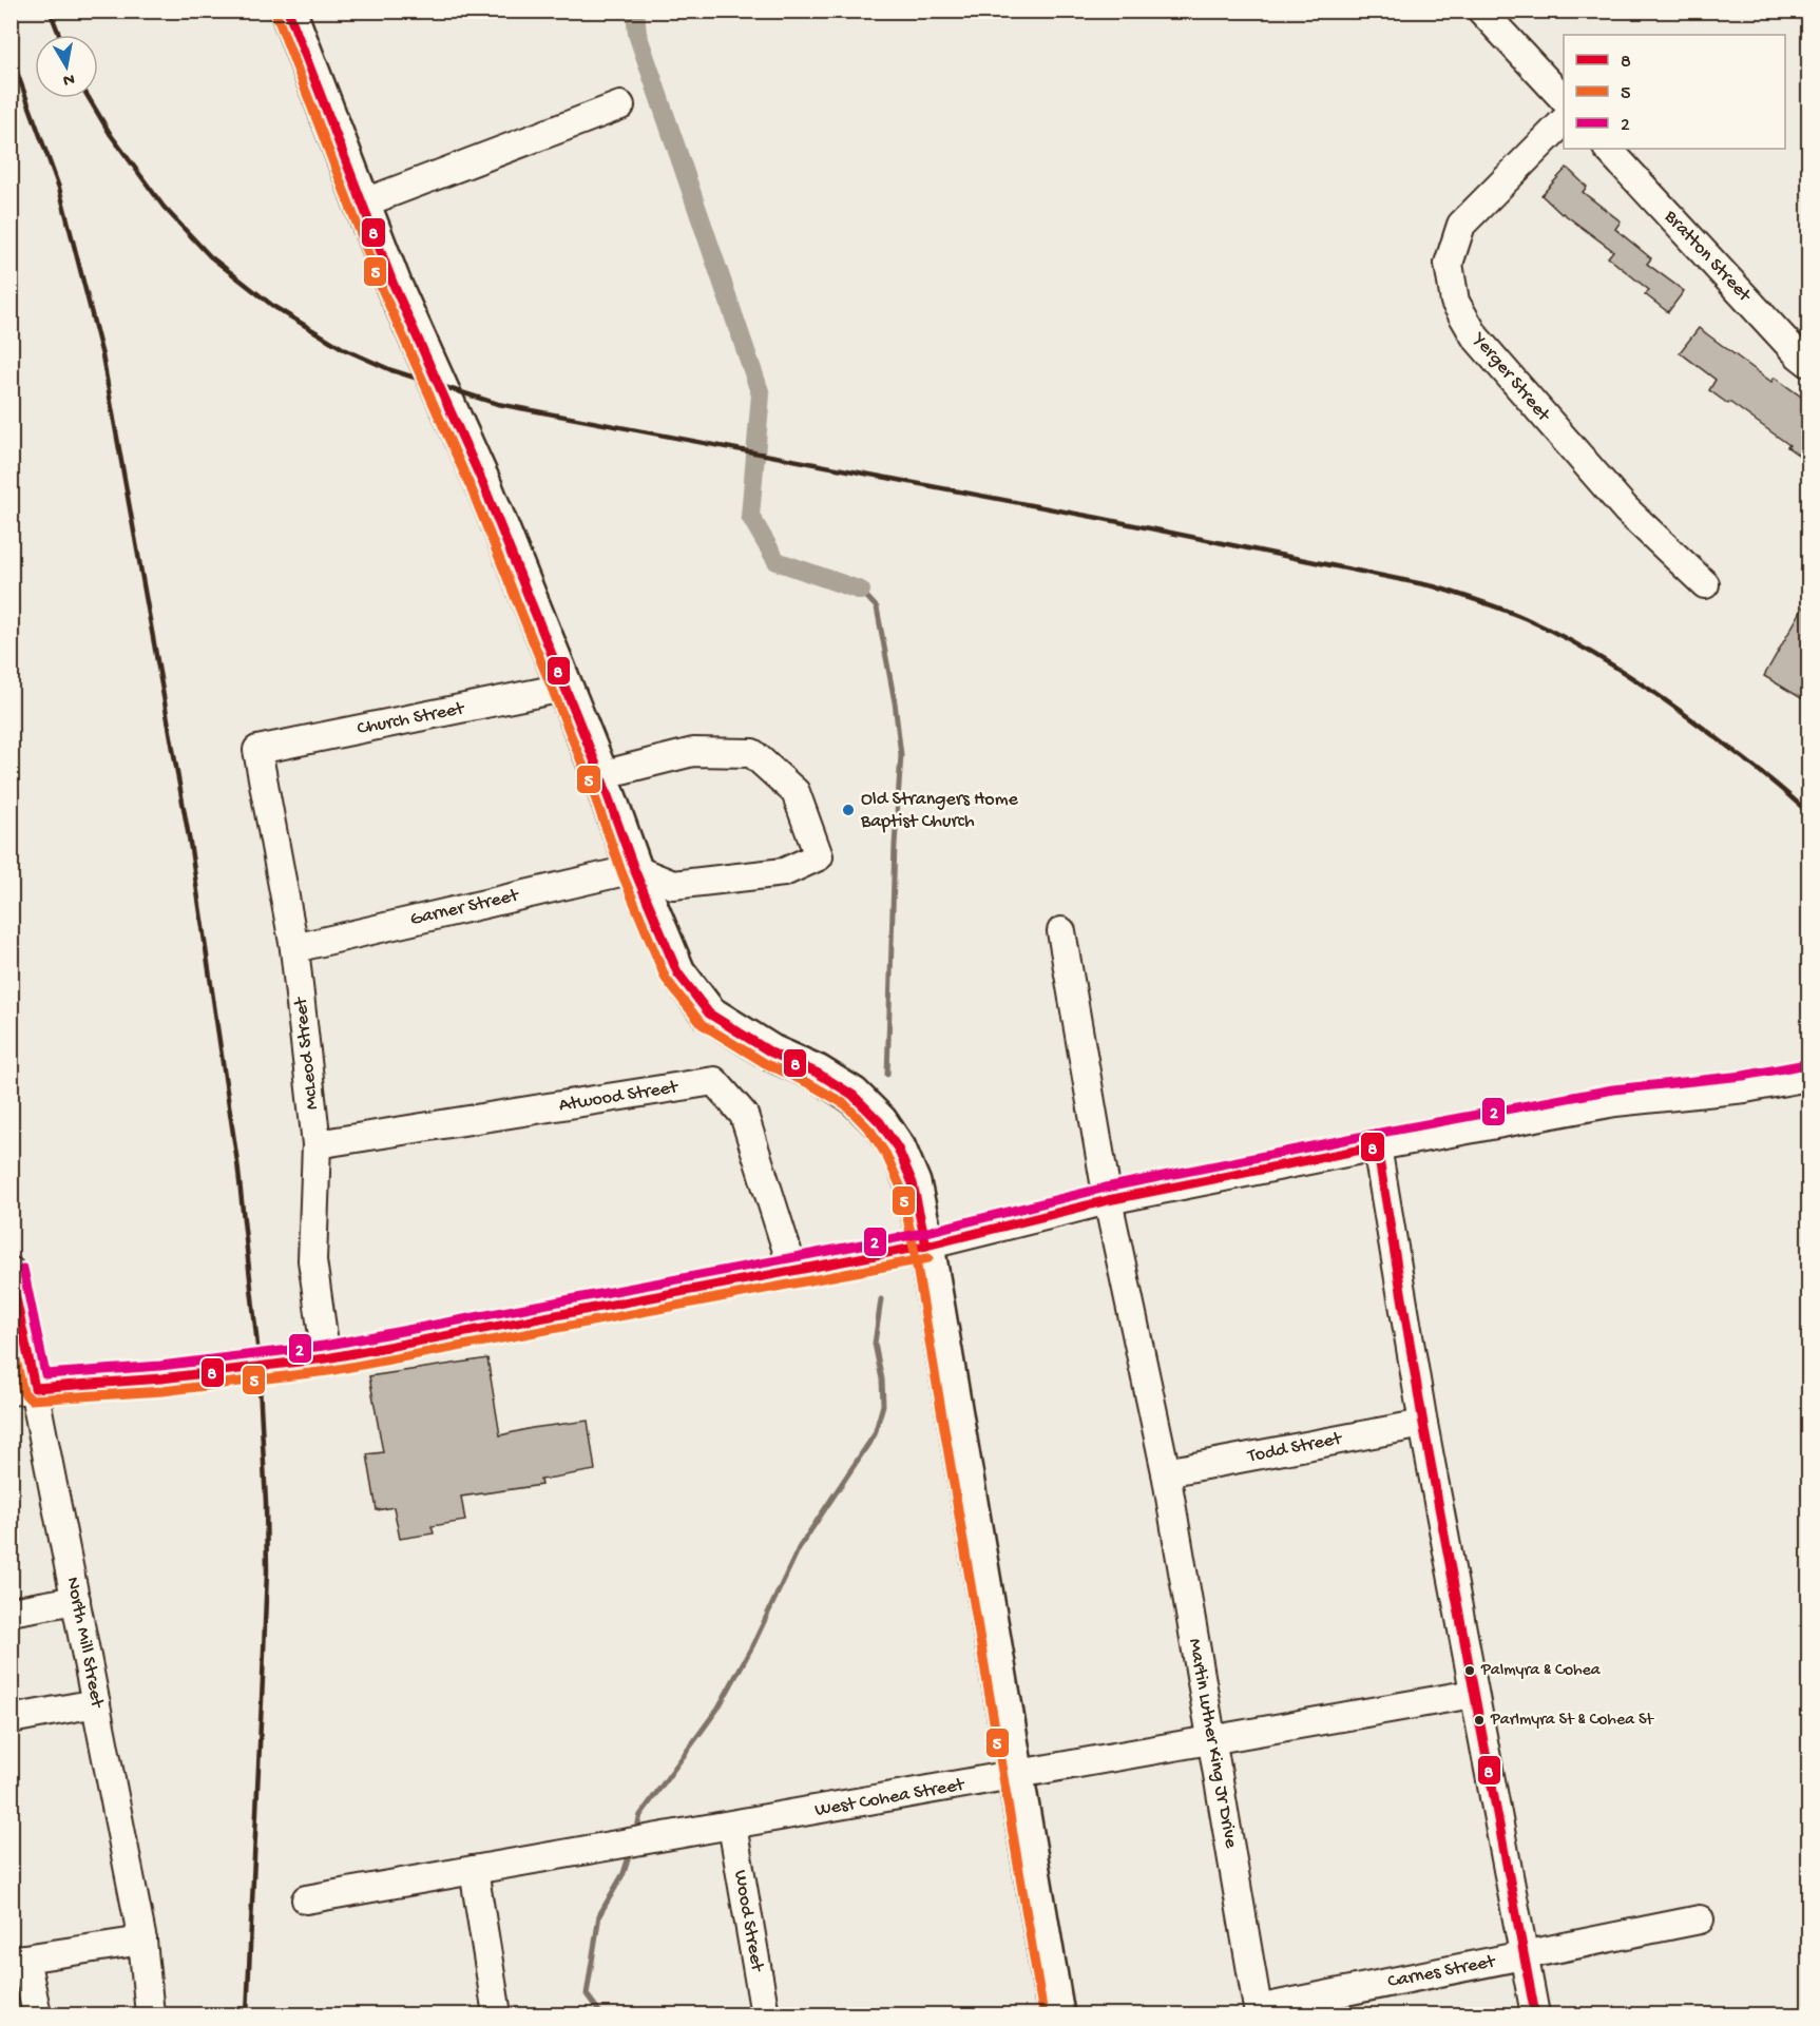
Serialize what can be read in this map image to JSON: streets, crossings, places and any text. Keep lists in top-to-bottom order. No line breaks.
{"streets":{"street":["Bratton Street","Yerger Street","Church Street","Garner Street","McLeod Street","Atwood Street","Todd Street","North Mill Street","Martin Luther King Jr Drive","West Cohea Street","Wood Street","Carnes Street"]},"crossings":[["Church Street","McLeod Street"],["Garner Street","McLeod Street"],["McLeod Street","Atwood Street"],["Todd Street","Martin Luther King Jr Drive"],["Martin Luther King Jr Drive","West Cohea Street"],["Martin Luther King Jr Drive","Carnes Street"],["West Cohea Street","Wood Street"]],"places":["Old Strangers Home Baptist Church","Palmyra & Cohea","Parlmyra St & Cohea St"],"lines":["transit line 8","transit line 5","transit line 2"],"legend":["8","5","2"],"north":"bottom"}
